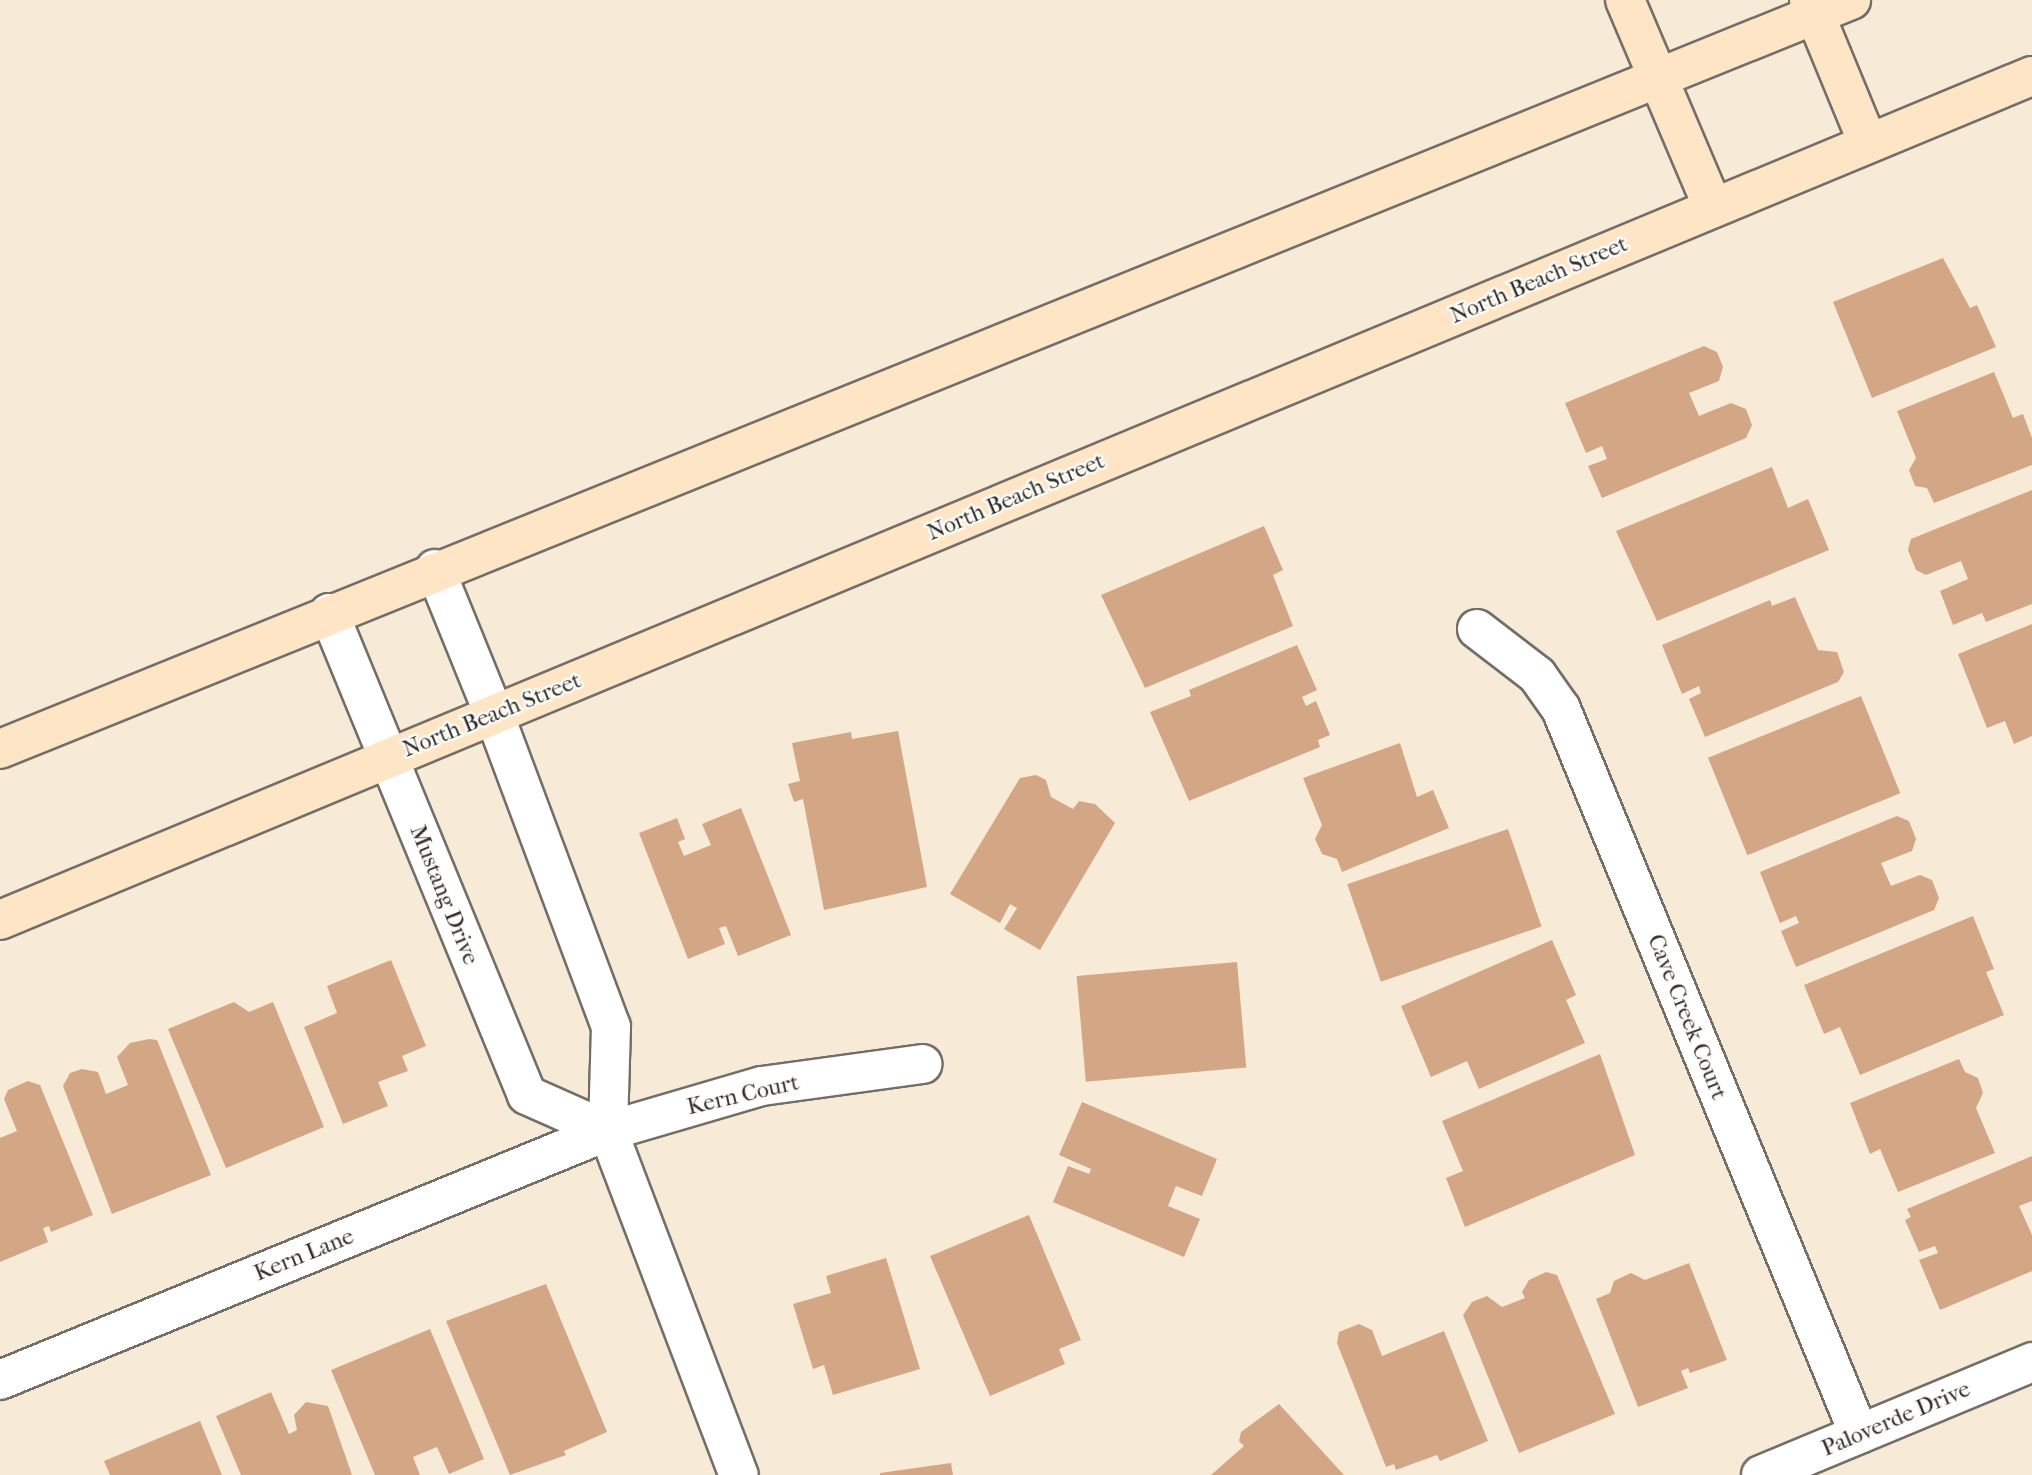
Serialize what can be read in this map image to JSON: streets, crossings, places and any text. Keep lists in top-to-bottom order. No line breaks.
{"streets":{"main road":["North Beach Street"],"street":["Mustang Drive","Cave Creek Court","Kern Court","Kern Lane","Paloverde Drive"]},"crossings":[["North Beach Street","Mustang Drive"],["Mustang Drive","Kern Court"],["Mustang Drive","Kern Lane"],["Cave Creek Court","Paloverde Drive"],["Kern Court","Kern Lane"]]}
